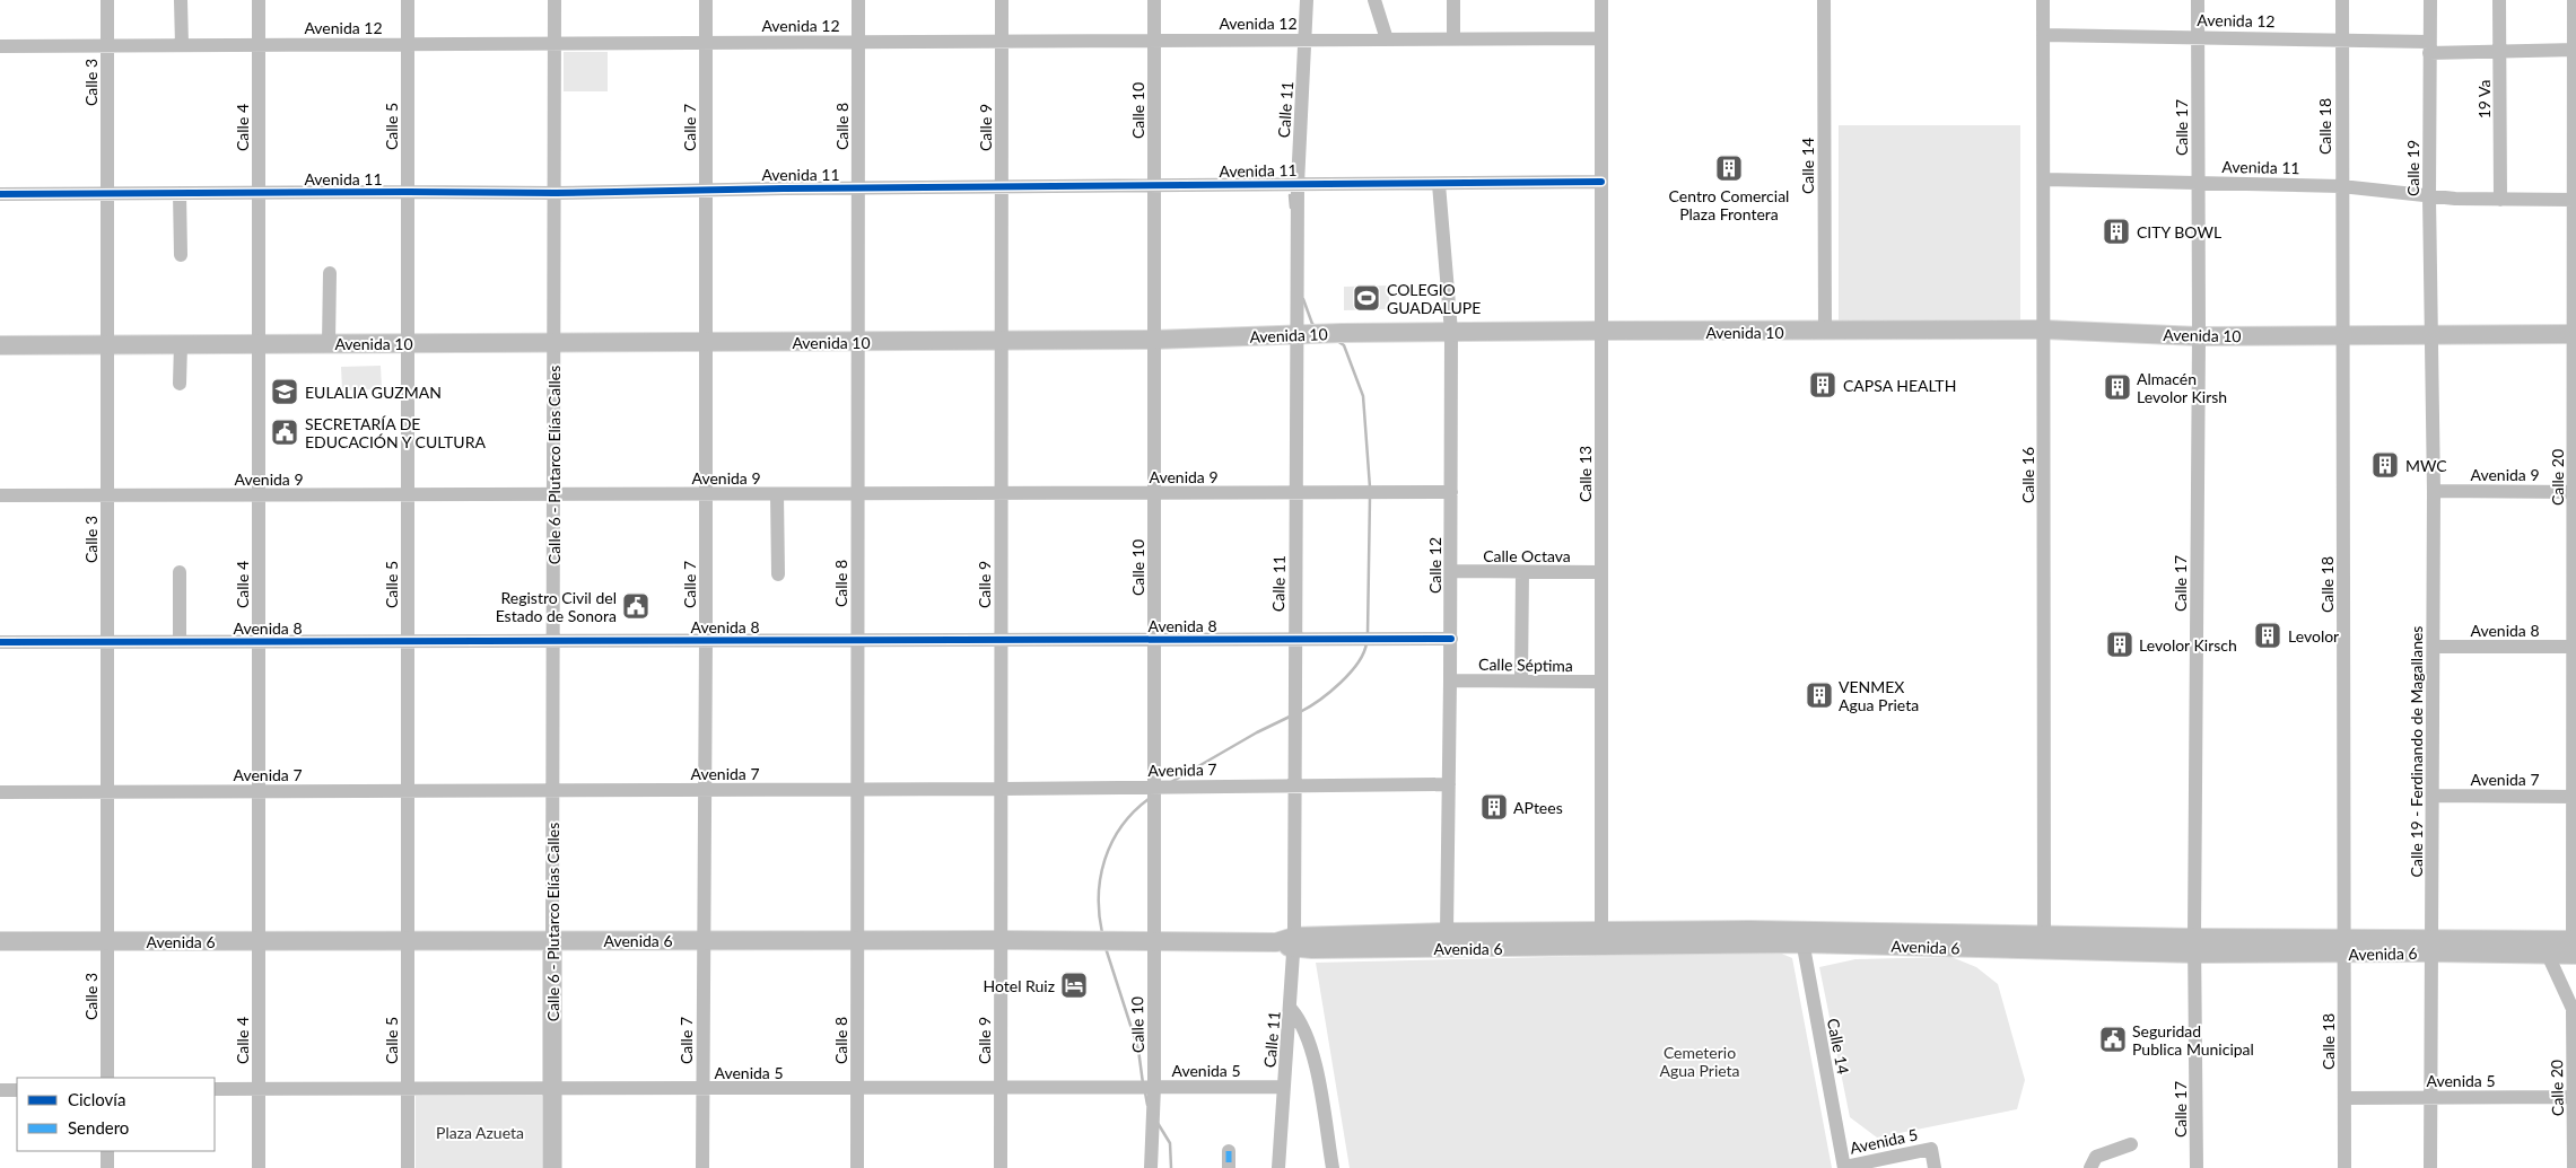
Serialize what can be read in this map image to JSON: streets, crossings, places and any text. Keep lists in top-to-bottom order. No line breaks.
{"streets":{"main road":["Avenida 10","Calle 6 - Plutarco Elías Calles","Avenida 6"],"street":["Avenida 12","Calle 3","19 Va","Calle 11","Calle 10","Calle 5","Calle 8","Calle 18","Calle 4","Calle 7","Calle 9","Calle 17","Calle 14","Avenida 11","Calle 19","Calle 13","Avenida 9","Calle 16","Calle 20","Calle Octava","Calle 12","Avenida 8","Calle Séptima","Calle 19 - Ferdinando de Magallanes","Avenida 7","Avenida 5"]},"crossings":[["Avenida 12","Calle 3"],["Avenida 12","19 Va"],["Avenida 12","Calle 11"],["Avenida 12","Calle 10"],["Avenida 12","Calle 5"],["Avenida 12","Calle 8"],["Avenida 12","Calle 18"],["Avenida 12","Calle 4"],["Avenida 12","Calle 7"],["Avenida 12","Calle 9"],["Avenida 12","Calle 17"],["Avenida 12","Calle 19"],["Avenida 12","Calle 6 - Plutarco Elías Calles"],["Avenida 12","Calle 13"],["Avenida 12","Calle 16"],["Avenida 12","Calle 20"],["Calle 3","Avenida 11"],["Calle 3","Avenida 10"],["Calle 3","Avenida 9"],["Calle 3","Avenida 8"],["Calle 3","Avenida 7"],["Calle 3","Avenida 6"],["19 Va","Avenida 11"],["Calle 11","Avenida 11"],["Calle 11","Avenida 10"],["Calle 11","Avenida 9"],["Calle 11","Avenida 8"],["Calle 11","Avenida 7"],["Calle 11","Avenida 6"],["Calle 11","Avenida 5"],["Calle 10","Avenida 11"],["Calle 10","Avenida 10"],["Calle 10","Avenida 9"],["Calle 10","Avenida 8"],["Calle 10","Avenida 7"],["Calle 10","Avenida 6"],["Calle 10","Avenida 5"],["Calle 5","Avenida 11"],["Calle 5","Avenida 10"],["Calle 5","Avenida 9"],["Calle 5","Avenida 8"],["Calle 5","Avenida 7"],["Calle 5","Avenida 6"],["Calle 5","Avenida 5"],["Calle 8","Avenida 11"],["Calle 8","Avenida 10"],["Calle 8","Avenida 9"],["Calle 8","Avenida 8"],["Calle 8","Avenida 7"],["Calle 8","Avenida 6"],["Calle 8","Avenida 5"],["Calle 18","Avenida 11"],["Calle 18","Avenida 10"],["Calle 18","Avenida 6"],["Calle 18","Avenida 5"],["Calle 4","Avenida 11"],["Calle 4","Avenida 10"],["Calle 4","Avenida 9"],["Calle 4","Avenida 8"],["Calle 4","Avenida 7"],["Calle 4","Avenida 6"],["Calle 4","Avenida 5"],["Calle 7","Avenida 11"],["Calle 7","Avenida 10"],["Calle 7","Avenida 9"],["Calle 7","Avenida 8"],["Calle 7","Avenida 7"],["Calle 7","Avenida 6"],["Calle 7","Avenida 5"],["Calle 9","Avenida 11"],["Calle 9","Avenida 10"],["Calle 9","Avenida 9"],["Calle 9","Avenida 8"],["Calle 9","Avenida 7"],["Calle 9","Avenida 6"],["Calle 9","Avenida 5"],["Calle 17","Avenida 11"],["Calle 17","Avenida 10"],["Calle 17","Avenida 6"],["Calle 14","Avenida 10"],["Calle 14","Avenida 6"],["Calle 14","Avenida 5"],["Avenida 11","Calle 19"],["Avenida 11","Calle 6 - Plutarco Elías Calles"],["Avenida 11","Calle 13"],["Avenida 11","Calle 16"],["Avenida 11","Calle 20"],["Avenida 11","Calle 12"],["Calle 19","Avenida 10"],["Calle 19","Calle 19 - Ferdinando de Magallanes"],["Avenida 10","Calle 6 - Plutarco Elías Calles"],["Avenida 10","Calle 13"],["Avenida 10","Calle 16"],["Avenida 10","Calle 20"],["Avenida 10","Calle 12"],["Avenida 10","Calle 19 - Ferdinando de Magallanes"],["Calle 6 - Plutarco Elías Calles","Avenida 9"],["Calle 6 - Plutarco Elías Calles","Avenida 8"],["Calle 6 - Plutarco Elías Calles","Avenida 7"],["Calle 6 - Plutarco Elías Calles","Avenida 6"],["Calle 6 - Plutarco Elías Calles","Avenida 5"],["Calle 13","Calle Octava"],["Calle 13","Calle Séptima"],["Calle 13","Avenida 6"],["Avenida 9","Calle 20"],["Avenida 9","Calle 12"],["Avenida 9","Calle 19 - Ferdinando de Magallanes"],["Calle 16","Avenida 6"],["Calle 20","Avenida 8"],["Calle 20","Avenida 7"],["Calle 20","Avenida 6"],["Calle 20","Avenida 5"],["Calle Octava","Calle 12"],["Calle 12","Avenida 8"],["Calle 12","Calle Séptima"],["Calle 12","Avenida 7"],["Calle 12","Avenida 6"],["Avenida 8","Calle 19 - Ferdinando de Magallanes"],["Calle 19 - Ferdinando de Magallanes","Avenida 7"],["Calle 19 - Ferdinando de Magallanes","Avenida 6"],["Calle 19 - Ferdinando de Magallanes","Avenida 5"]],"parks":["Cemeterio Agua Prieta","Plaza Azueta"],"places":{"building":["Centro Comercial Plaza Frontera","CITY BOWL","CAPSA HEALTH","Almacén Levolor Kirsh","MWC","Levolor","Levolor Kirsch","VENMEX Agua Prieta","APtees"],"sports":["COLEGIO GUADALUPE"],"school or university":["EULALIA GUZMAN"],"public building":["SECRETARÍA DE EDUCACIÓN Y CULTURA","Registro Civil del Estado de Sonora","Seguridad Publica Municipal"],"hotel":["Hotel Ruiz"]},"legend":["Ciclovía","Sendero"]}
